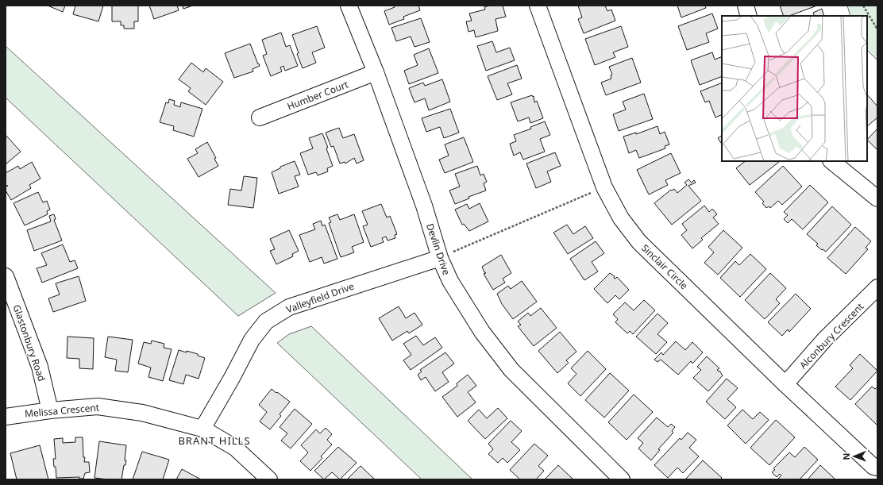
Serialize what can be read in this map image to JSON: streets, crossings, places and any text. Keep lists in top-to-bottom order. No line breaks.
{"streets":{"street":["Humber Court","Devlin Drive","Sinclair Circle","Valleyfield Drive","Alconbury Crescent","Glastonbury Road","Melissa Crescent"]},"crossings":[["Humber Court","Devlin Drive"],["Devlin Drive","Valleyfield Drive"],["Sinclair Circle","Alconbury Crescent"],["Valleyfield Drive","Melissa Crescent"],["Glastonbury Road","Melissa Crescent"]],"districts":["BRANT HILLS"],"north":"left"}
